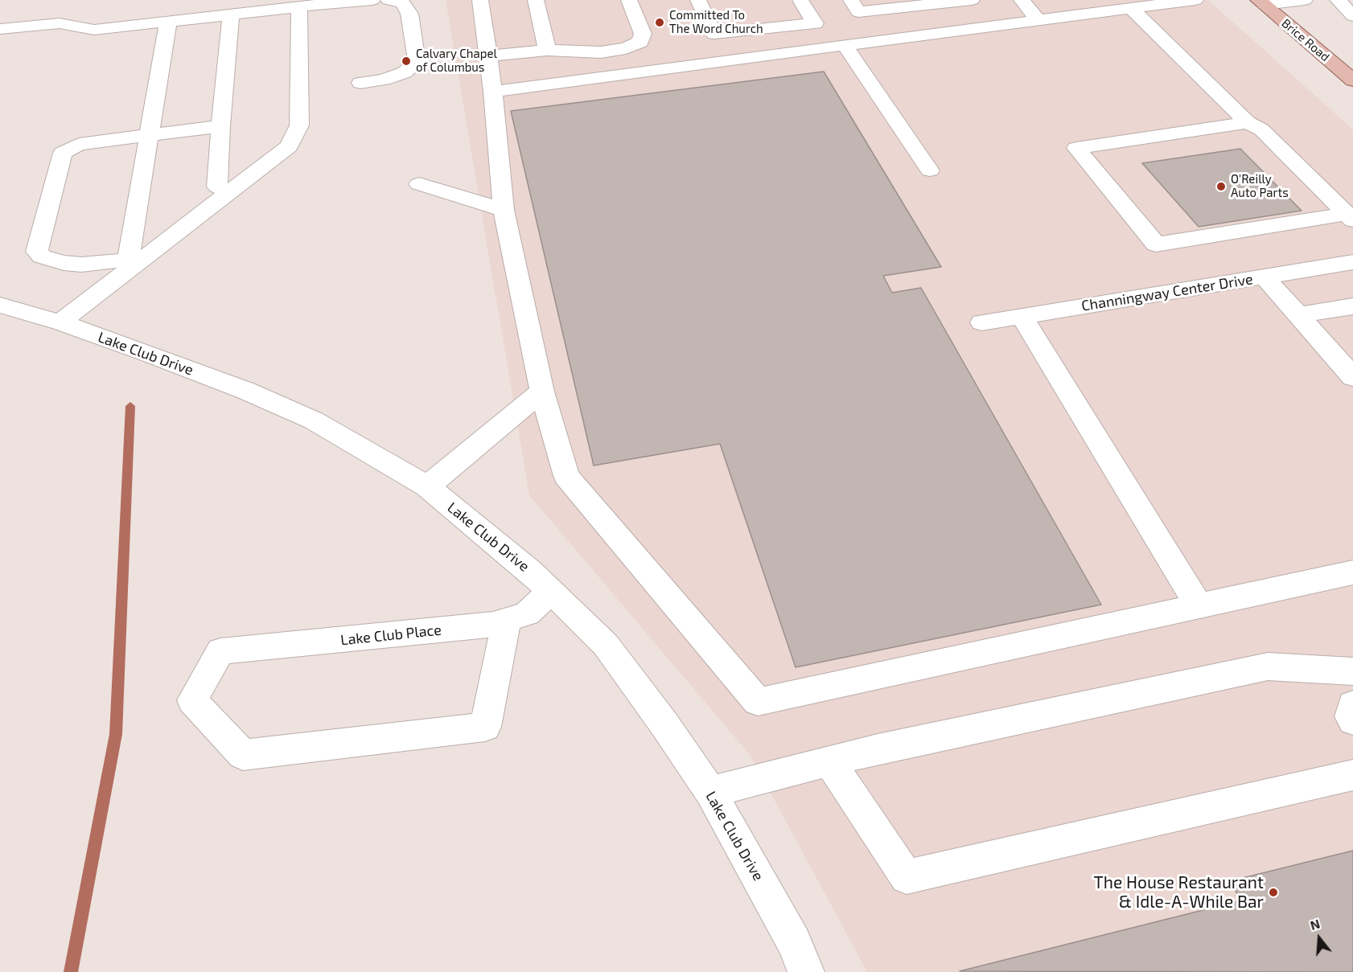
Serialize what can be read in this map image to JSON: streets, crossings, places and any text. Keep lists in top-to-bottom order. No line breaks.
{"streets":{"main road":["Brice Road"],"street":["Channingway Center Drive","Lake Club Drive","Lake Club Place"]},"crossings":[["Lake Club Drive","Lake Club Place"]],"places":["Committed To The Word Church","Calvary Chapel of Columbus","O'Reilly Auto Parts","The House Restaurant & Idle-A-While Bar"],"north":"top"}
